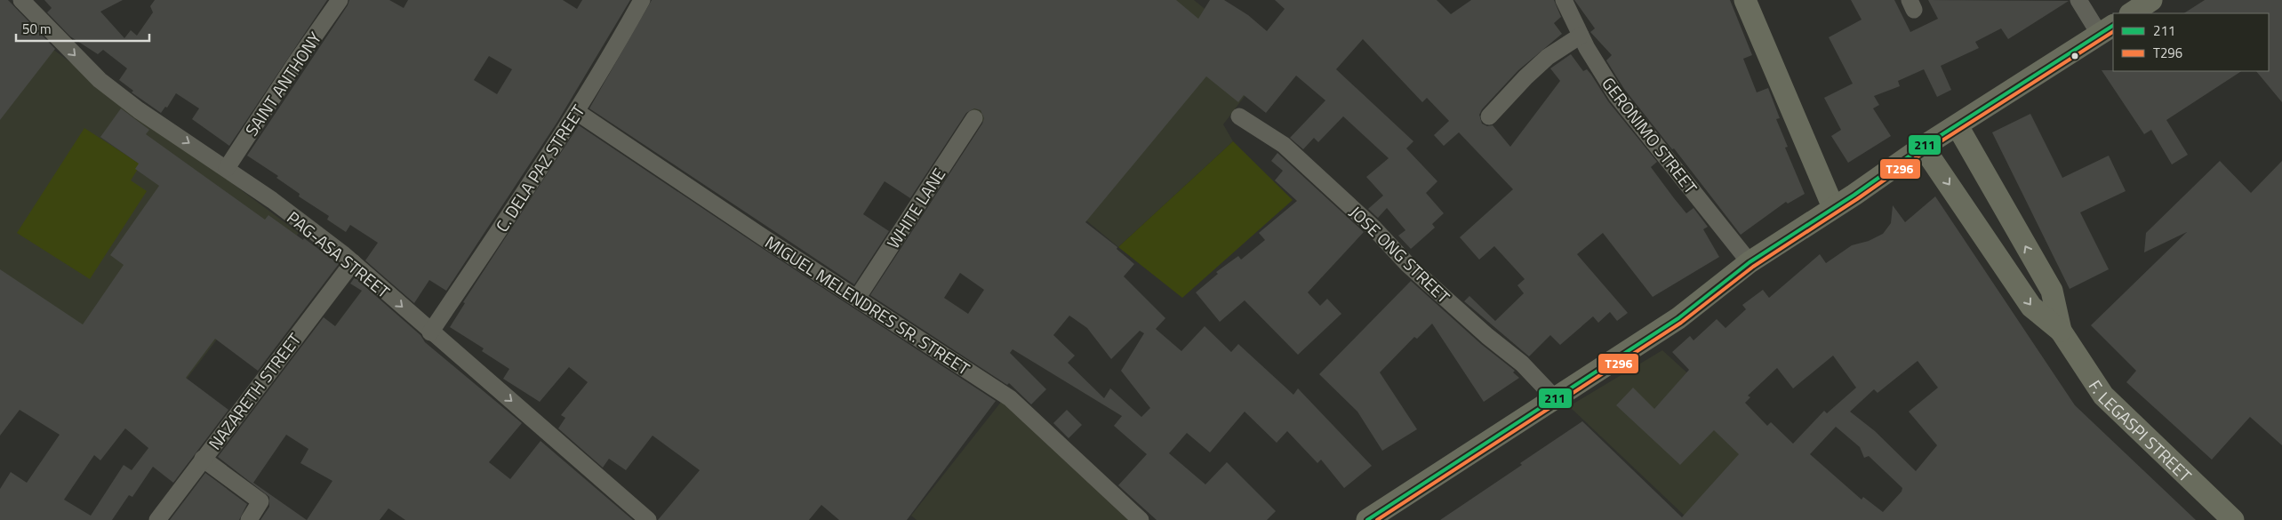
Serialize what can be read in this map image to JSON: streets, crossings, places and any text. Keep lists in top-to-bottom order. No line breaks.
{"streets":{"main road":["F. LEGASPI STREET"],"street":["SAINT ANTHONY","GERONIMO STREET","C. DELA PAZ STREET","WHITE LANE","PAG-ASA STREET","JOSE ONG STREET","MIGUEL MELENDRES SR. STREET","NAZARETH STREET"]},"crossings":[["SAINT ANTHONY","PAG-ASA STREET"],["C. DELA PAZ STREET","PAG-ASA STREET"],["C. DELA PAZ STREET","MIGUEL MELENDRES SR. STREET"],["WHITE LANE","MIGUEL MELENDRES SR. STREET"],["PAG-ASA STREET","NAZARETH STREET"]],"one_way":["PAG-ASA STREET"],"lines":["transit line 211","transit line T296"],"legend":["211","T296"],"scale_bar":"50 m"}
